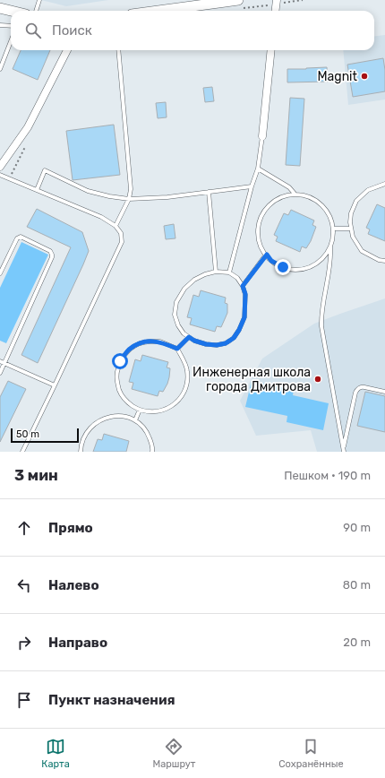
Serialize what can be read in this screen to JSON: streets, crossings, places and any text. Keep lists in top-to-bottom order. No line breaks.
{"places":["Magnit","Инженерная школа города Дмитрова"],"scale_bar":"50 m","page":{"search":"Поиск","scale":"50 m","heading":["3 мин","Пешком · 190 m"],"list":[["Прямо","90 m"],["Налево","80 m"],["Направо","20 m"],"Пункт назначения"],"nav":["Карта","Маршрут","Сохранённые"]}}
